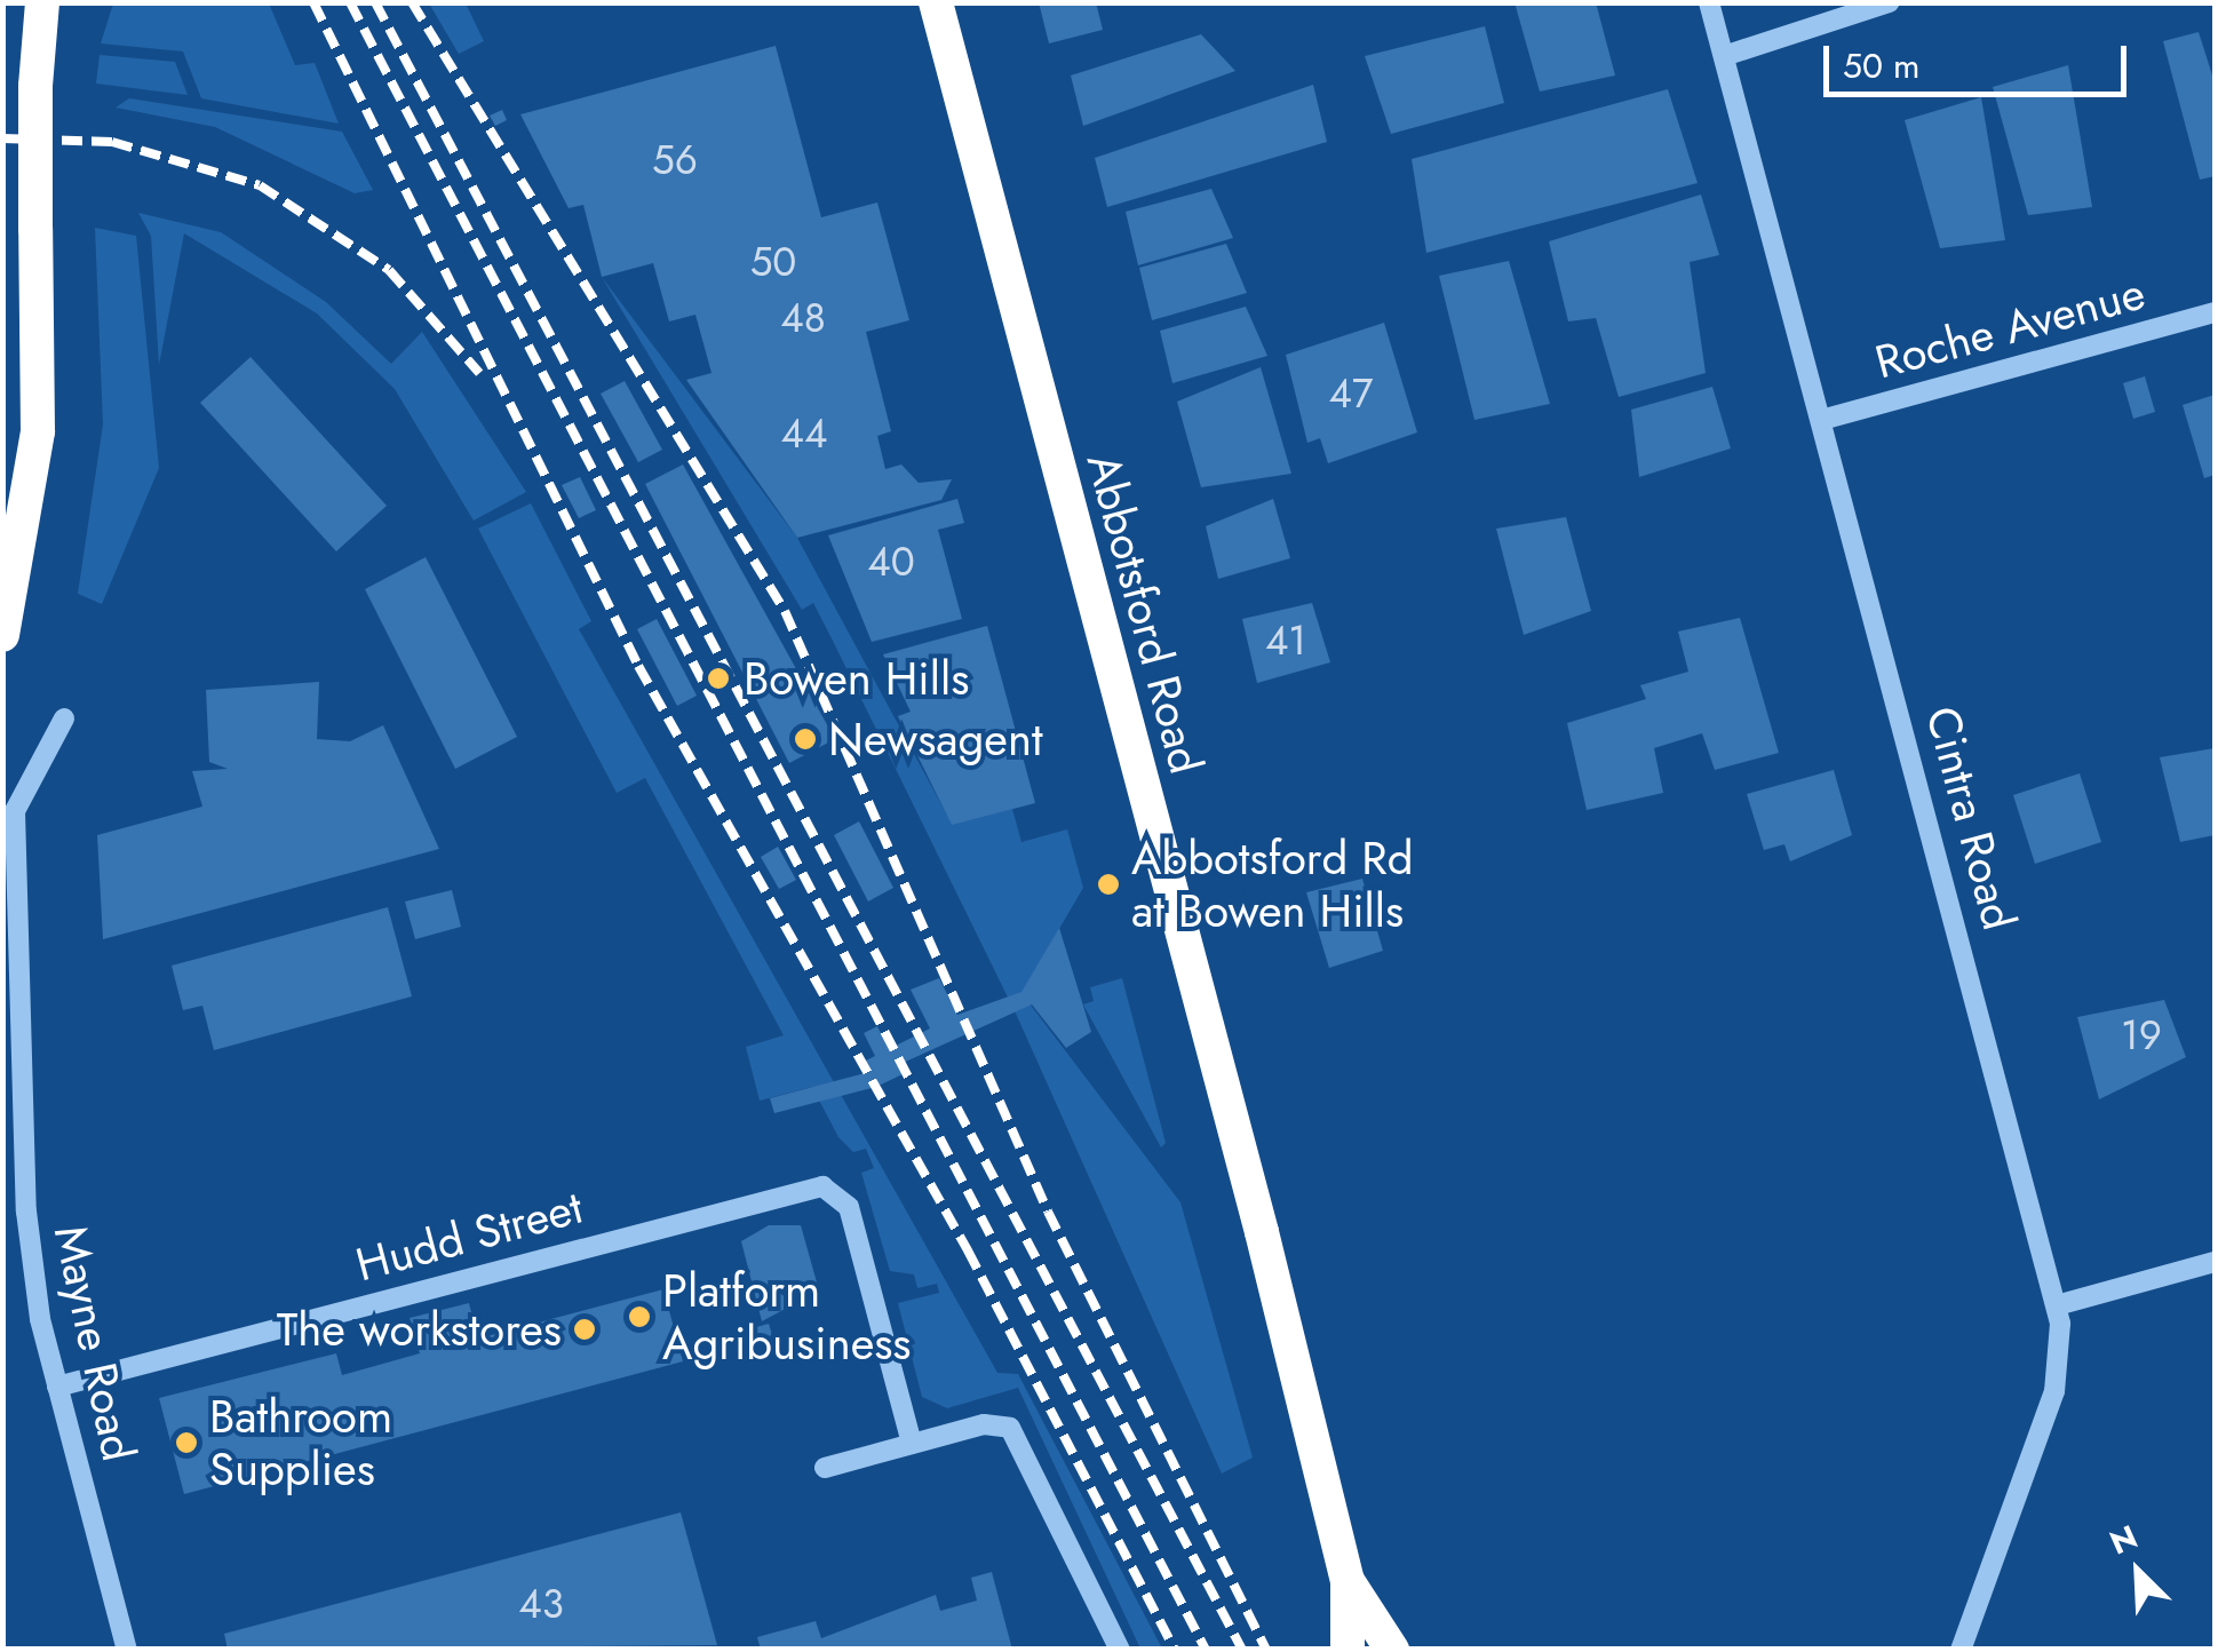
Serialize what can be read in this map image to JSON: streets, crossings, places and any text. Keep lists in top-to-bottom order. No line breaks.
{"streets":{"highway":["Abbotsford Road"],"street":["Roche Avenue","Cintra Road","Hudd Street","Mayne Road"]},"crossings":[["Roche Avenue","Cintra Road"],["Hudd Street","Mayne Road"]],"places":["Bowen Hills","Newsagent","Abbotsford Rd at Bowen Hills","Platform Agribusiness","The workstores","Bathroom Supplies"],"house_numbers":["56","50","48","47","44","40","41","19","43"],"scale_bar":"50 m","north":"top left"}
